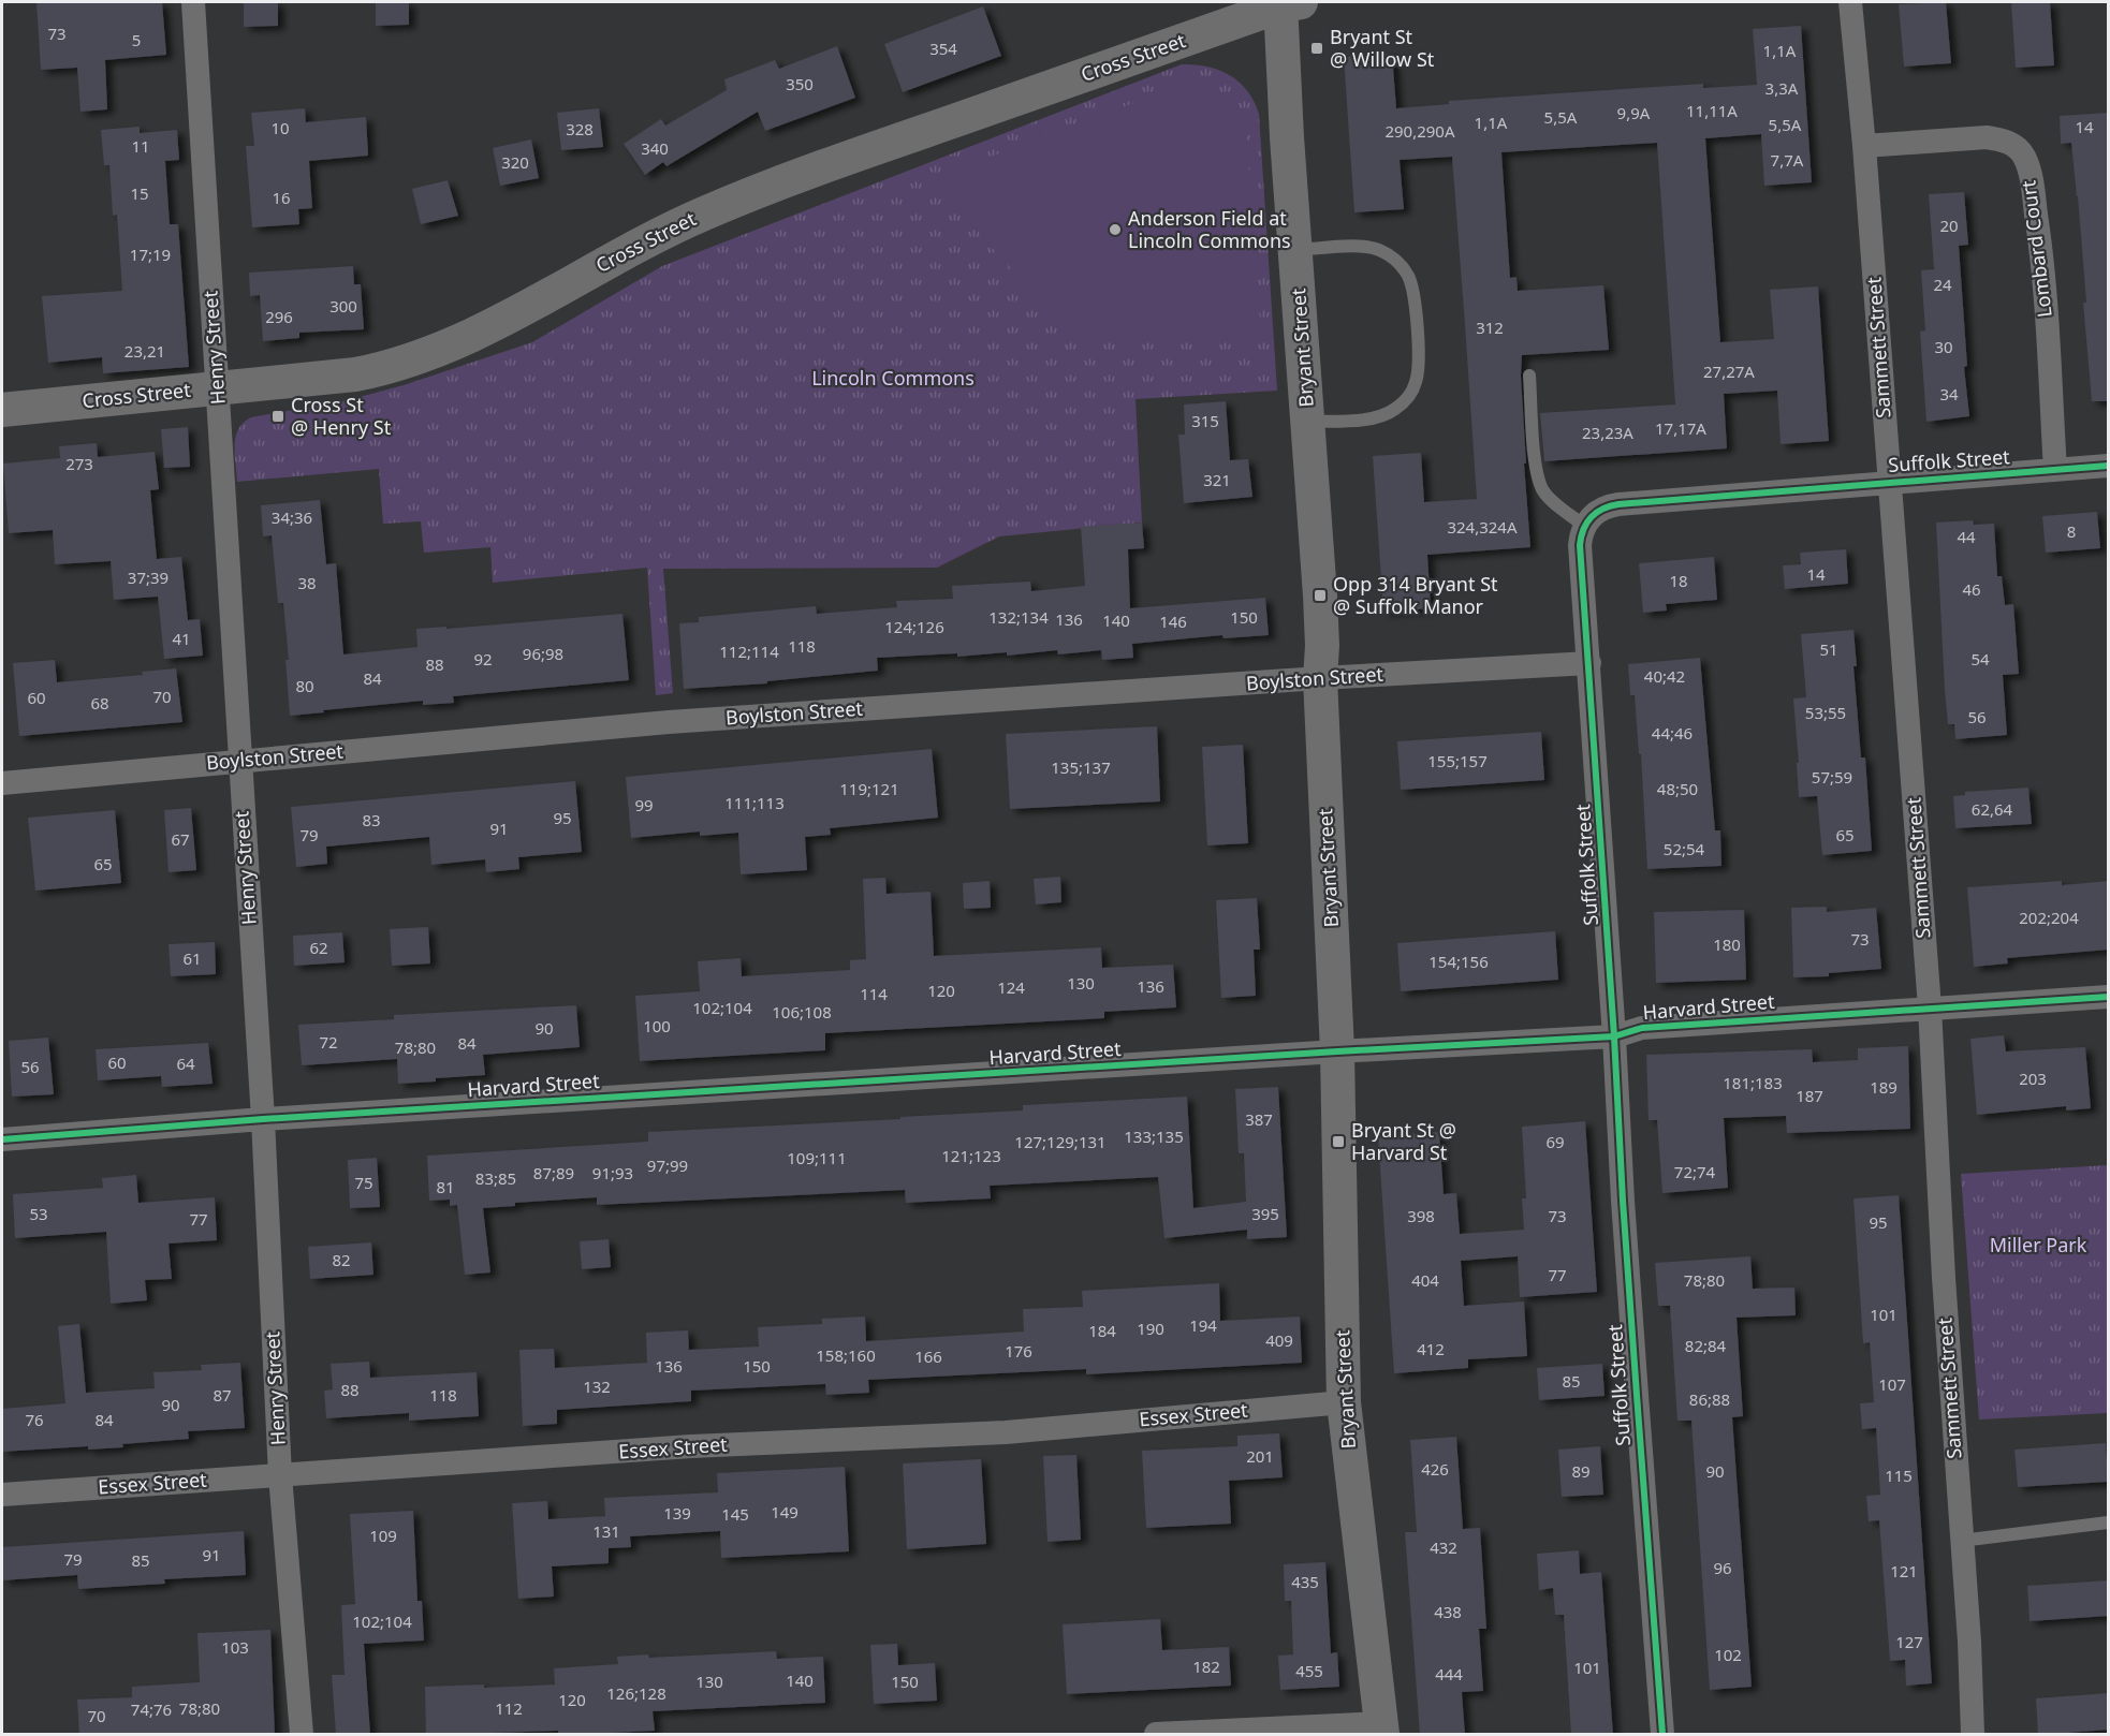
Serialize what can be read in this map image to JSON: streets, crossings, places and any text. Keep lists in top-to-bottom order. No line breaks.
{"streets":{"main road":["Cross Street","Bryant Street"],"street":["Lombard Court","Henry Street","Sammett Street","Suffolk Street","Boylston Street","Harvard Street","Essex Street"]},"crossings":[["Cross Street","Henry Street"],["Cross Street","Bryant Street"],["Lombard Court","Sammett Street"],["Lombard Court","Suffolk Street"],["Henry Street","Boylston Street"],["Henry Street","Harvard Street"],["Henry Street","Essex Street"],["Bryant Street","Boylston Street"],["Bryant Street","Harvard Street"],["Bryant Street","Essex Street"],["Sammett Street","Suffolk Street"],["Sammett Street","Harvard Street"],["Suffolk Street","Boylston Street"],["Suffolk Street","Harvard Street"]],"parks":["Lincoln Commons","Miller Park"],"places":{"transit":["Bryant St @ Willow St","Cross St @ Henry St","Opp 314 Bryant St @ Suffolk Manor","Bryant St @ Harvard St"],"other":["Anderson Field at Lincoln Commons"]},"house_numbers":["73","5","354","1,1A","350","3,3A","11,11A","9,9A","5,5A","1,1A","5,5A","14","10","328","290,290A","11","340","7,7A","320","15","16","20","17;19","24","300","296","312","30","23,21","27,27A","34","315","17,17A","23,23A","273","321","34;36","324,324A","8","44","14","37;39","18","38","46","132;134","150","136","140","146","124;126","41","118","51","112;114","96;98","92","54","88","40;42","84","80","70","60","68","53;55","56","44;46","155;157","135;137","57;59","119;121","48;50","111;113","99","62,64","95","83","91","79","65","67","52;54","65","202;204","73","180","62","61","154;156","130","136","124","120","114","102;104","106;108","100","90","72","84","78;80","60","64","56","203","181;183","189","187","387","133;135","127;129;131","69","121;123","109;111","97;99","72;74","87;89","91;93","83;85","75","81","53","395","398","73","77","95","82","77","404","78;80","101","194","190","184","409","82;84","412","176","158;160","166","136","150","85","107","132","88","87","118","86;88","90","76","84","201","426","89","90","115","149","139","145","131","109","432","91","79","85","96","121","435","438","102;104","127","103","102","182","101","455","444","140","130","150","126;128","120","78;80","112","74;76","70"]}
